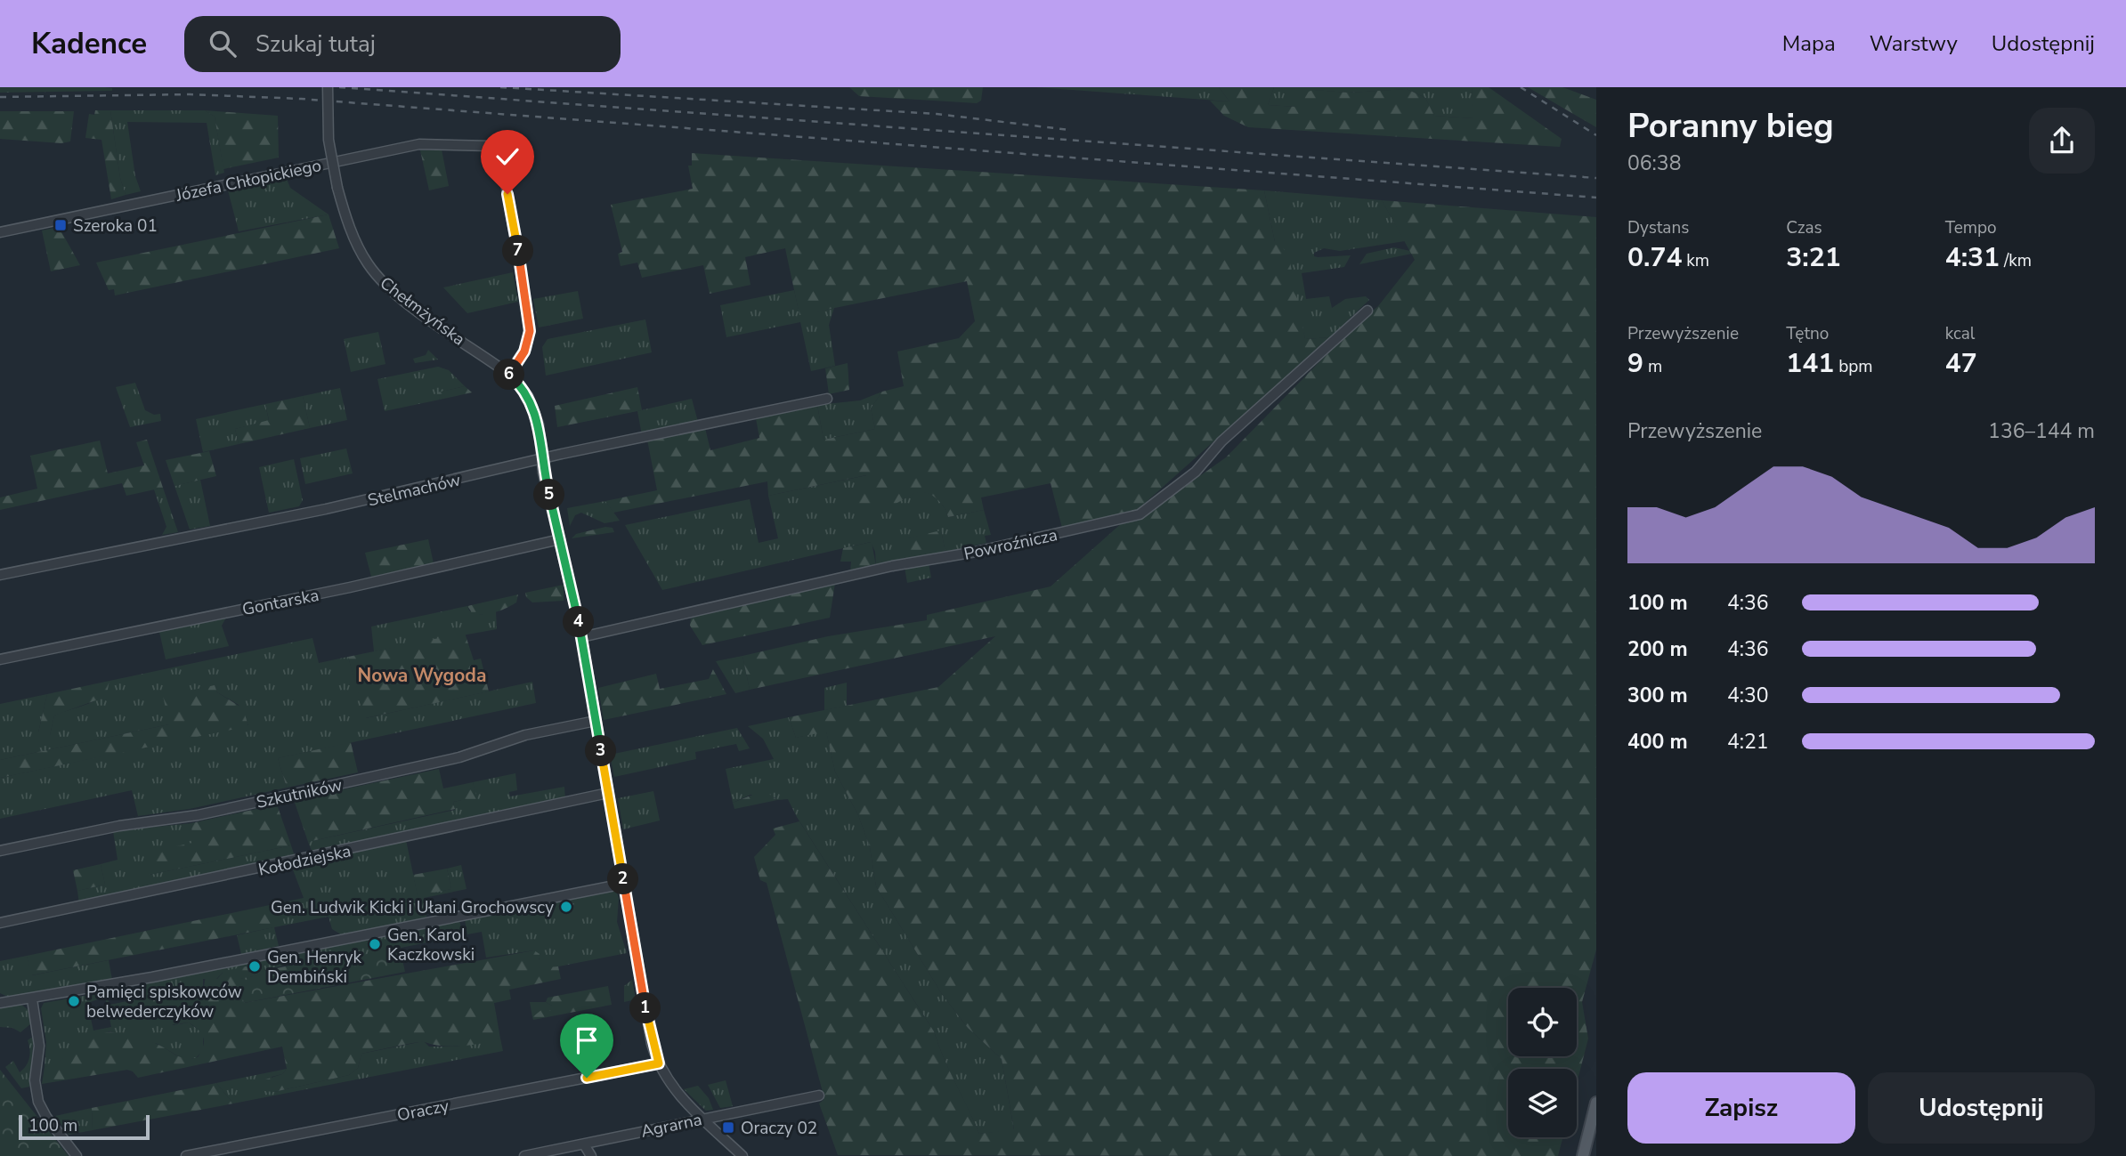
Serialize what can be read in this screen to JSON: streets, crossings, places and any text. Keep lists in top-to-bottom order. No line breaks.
{"streets":{"street":["Józefa Chłopickiego","Chełmżyńska","Stelmachów","Powroźnicza","Gontarska","Szkutników","Kołodziejska","Oraczy","Agrarna"]},"crossings":[["Józefa Chłopickiego","Chełmżyńska"],["Chełmżyńska","Stelmachów"],["Chełmżyńska","Powroźnicza"],["Chełmżyńska","Gontarska"],["Chełmżyńska","Szkutników"],["Chełmżyńska","Kołodziejska"],["Chełmżyńska","Oraczy"],["Chełmżyńska","Agrarna"]],"districts":["Nowa Wygoda"],"places":{"transit":["Szeroka 01","Oraczy 02"],"other":["Gen. Ludwik Kicki i Ułani Grochowscy","Gen. Karol Kaczkowski","Gen. Henryk Dembiński","Pamięci spiskowców belwederczyków"]},"scale_bar":"100 m","page":{"header":"Kadence","search":"Szukaj tutaj","nav":["Mapa","Warstwy","Udostępnij"],"heading":["Poranny bieg","06:38"],"stats":[["Dystans","0.74 km"],["Czas","3:21"],["Tempo","4:31 /km"],["Przewyższenie","9 m"],["Tętno","141 bpm"],["kcal","47"]],"pins":["7","6","5","4","3","2","1"],"chart":["Przewyższenie","136–144 m"],"list":[{"name":"100 m","note":"4:36"},{"name":"200 m","note":"4:36"},{"name":"300 m","note":"4:30"},{"name":"400 m","note":"4:21"}],"buttons":["Zapisz","Udostępnij"],"scale":"100 m"}}
